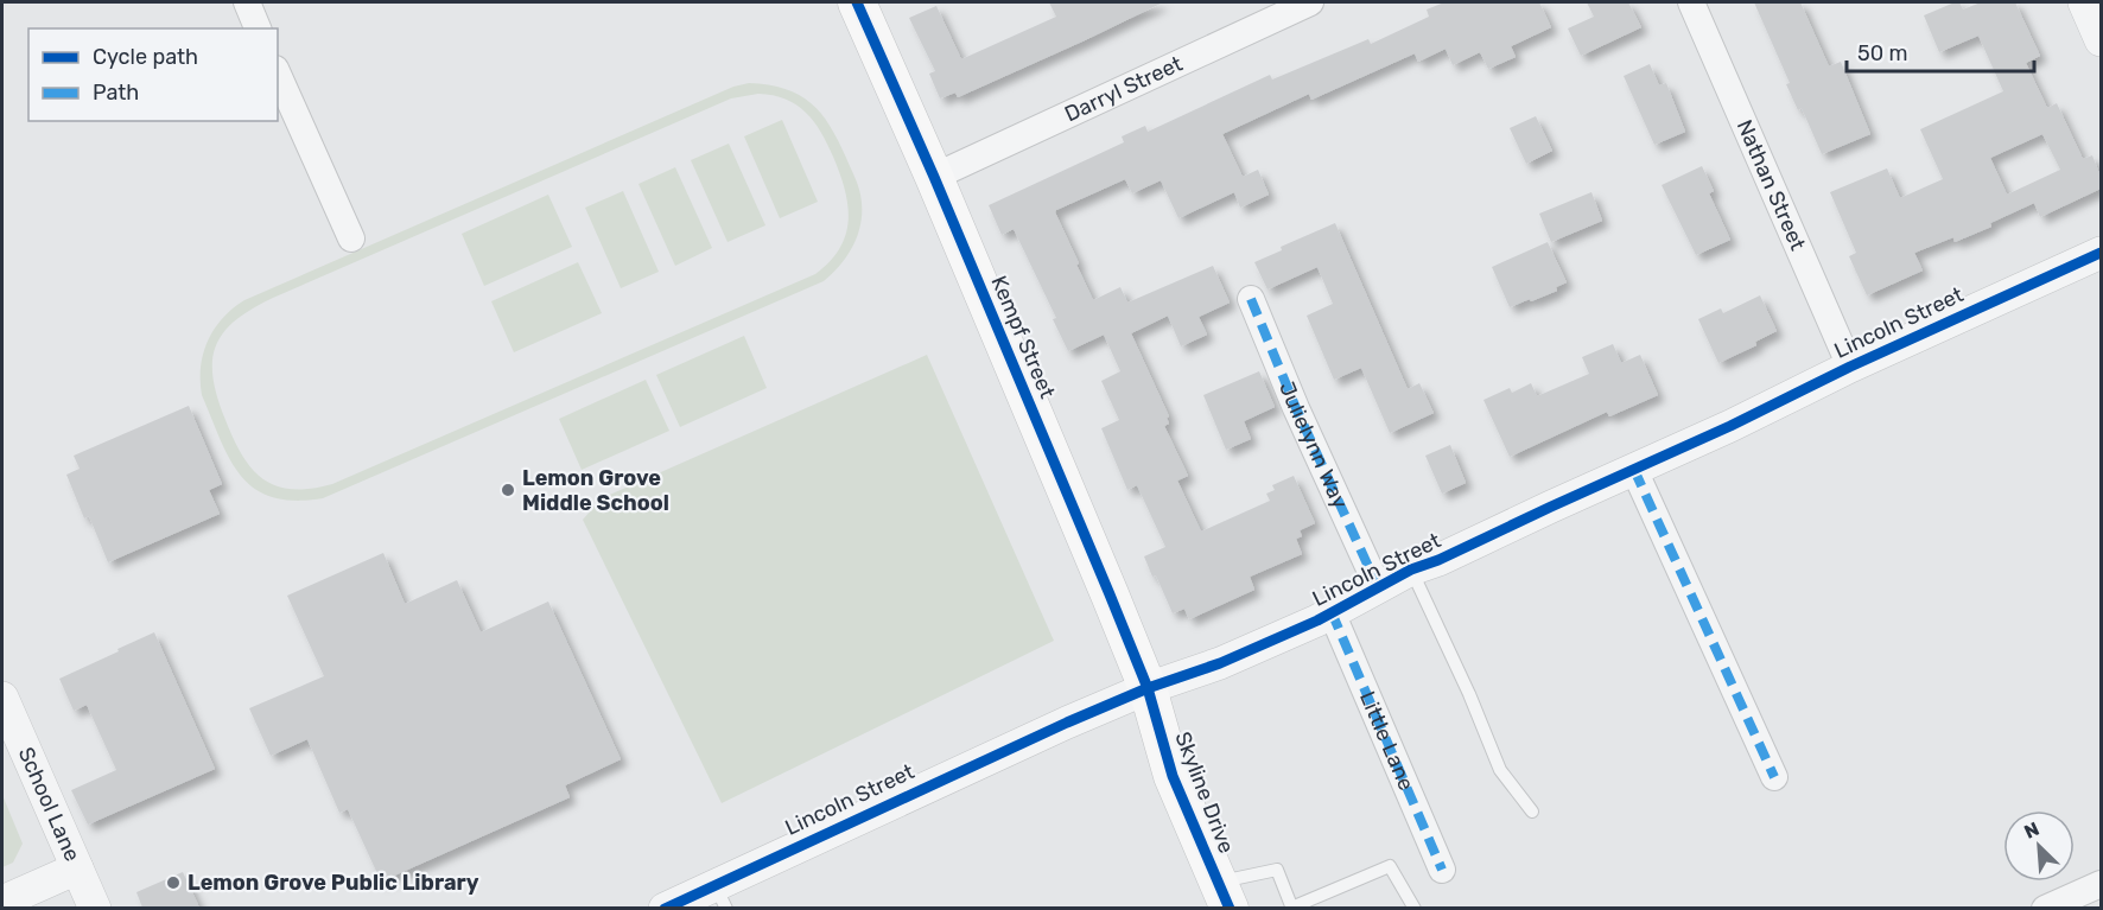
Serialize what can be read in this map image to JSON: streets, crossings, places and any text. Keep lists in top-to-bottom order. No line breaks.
{"streets":{"main road":["Kempf Street","Skyline Drive"],"street":["Darryl Street","Nathan Street","Lincoln Street","Julielynn Way","Little Lane","School Lane"]},"crossings":[["Darryl Street","Kempf Street"],["Nathan Street","Lincoln Street"],["Lincoln Street","Kempf Street"],["Lincoln Street","Julielynn Way"],["Lincoln Street","Little Lane"],["Lincoln Street","Skyline Drive"],["Kempf Street","Skyline Drive"]],"places":["Lemon Grove Middle School","Lemon Grove Public Library"],"legend":["Cycle path","Path"],"scale_bar":"50 m","north":"top left"}
